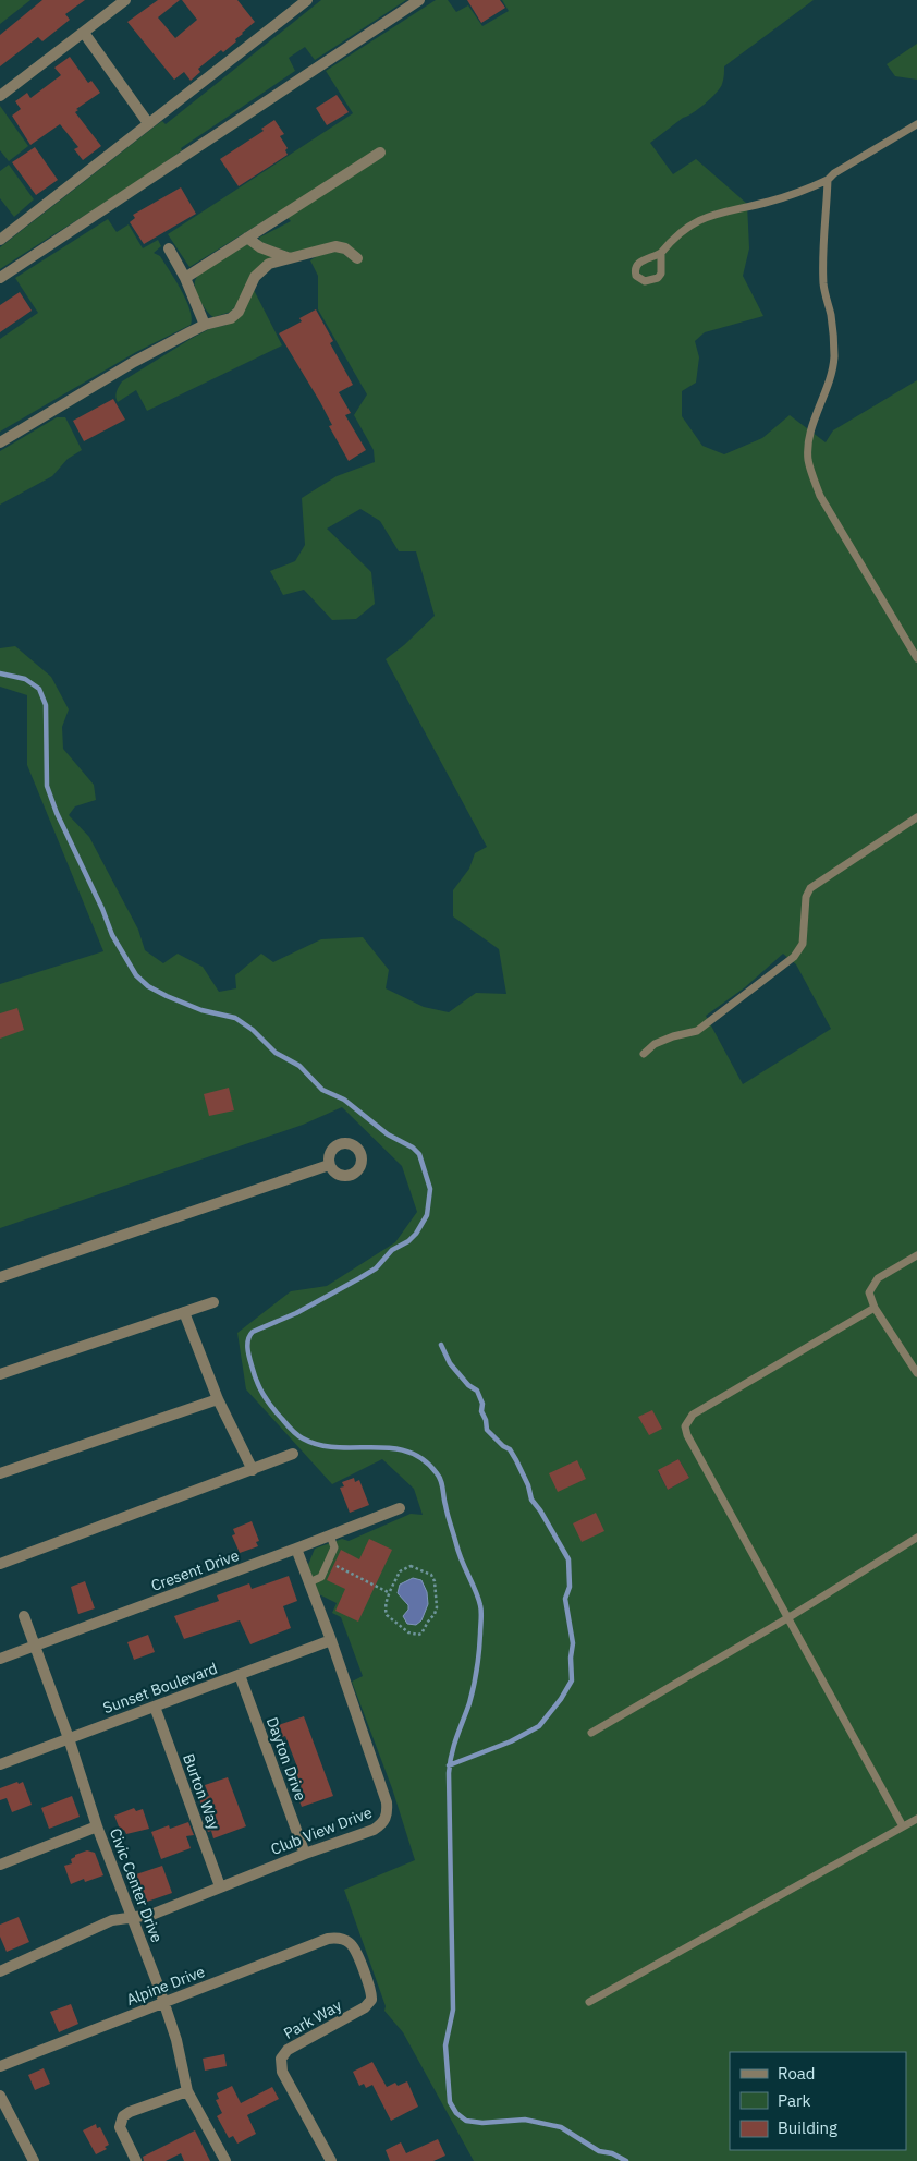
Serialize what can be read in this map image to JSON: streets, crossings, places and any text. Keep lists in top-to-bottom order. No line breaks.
{"streets":{"street":["Cresent Drive","Sunset Boulevard","Dayton Drive","Burton Way","Club View Drive","Civic Center Drive","Alpine Drive","Park Way"]},"crossings":[["Cresent Drive","Club View Drive"],["Cresent Drive","Civic Center Drive"],["Sunset Boulevard","Dayton Drive"],["Sunset Boulevard","Burton Way"],["Sunset Boulevard","Club View Drive"],["Sunset Boulevard","Civic Center Drive"],["Dayton Drive","Club View Drive"],["Burton Way","Club View Drive"],["Club View Drive","Civic Center Drive"],["Civic Center Drive","Alpine Drive"],["Alpine Drive","Park Way"]],"legend":["Road","Park","Building"]}
